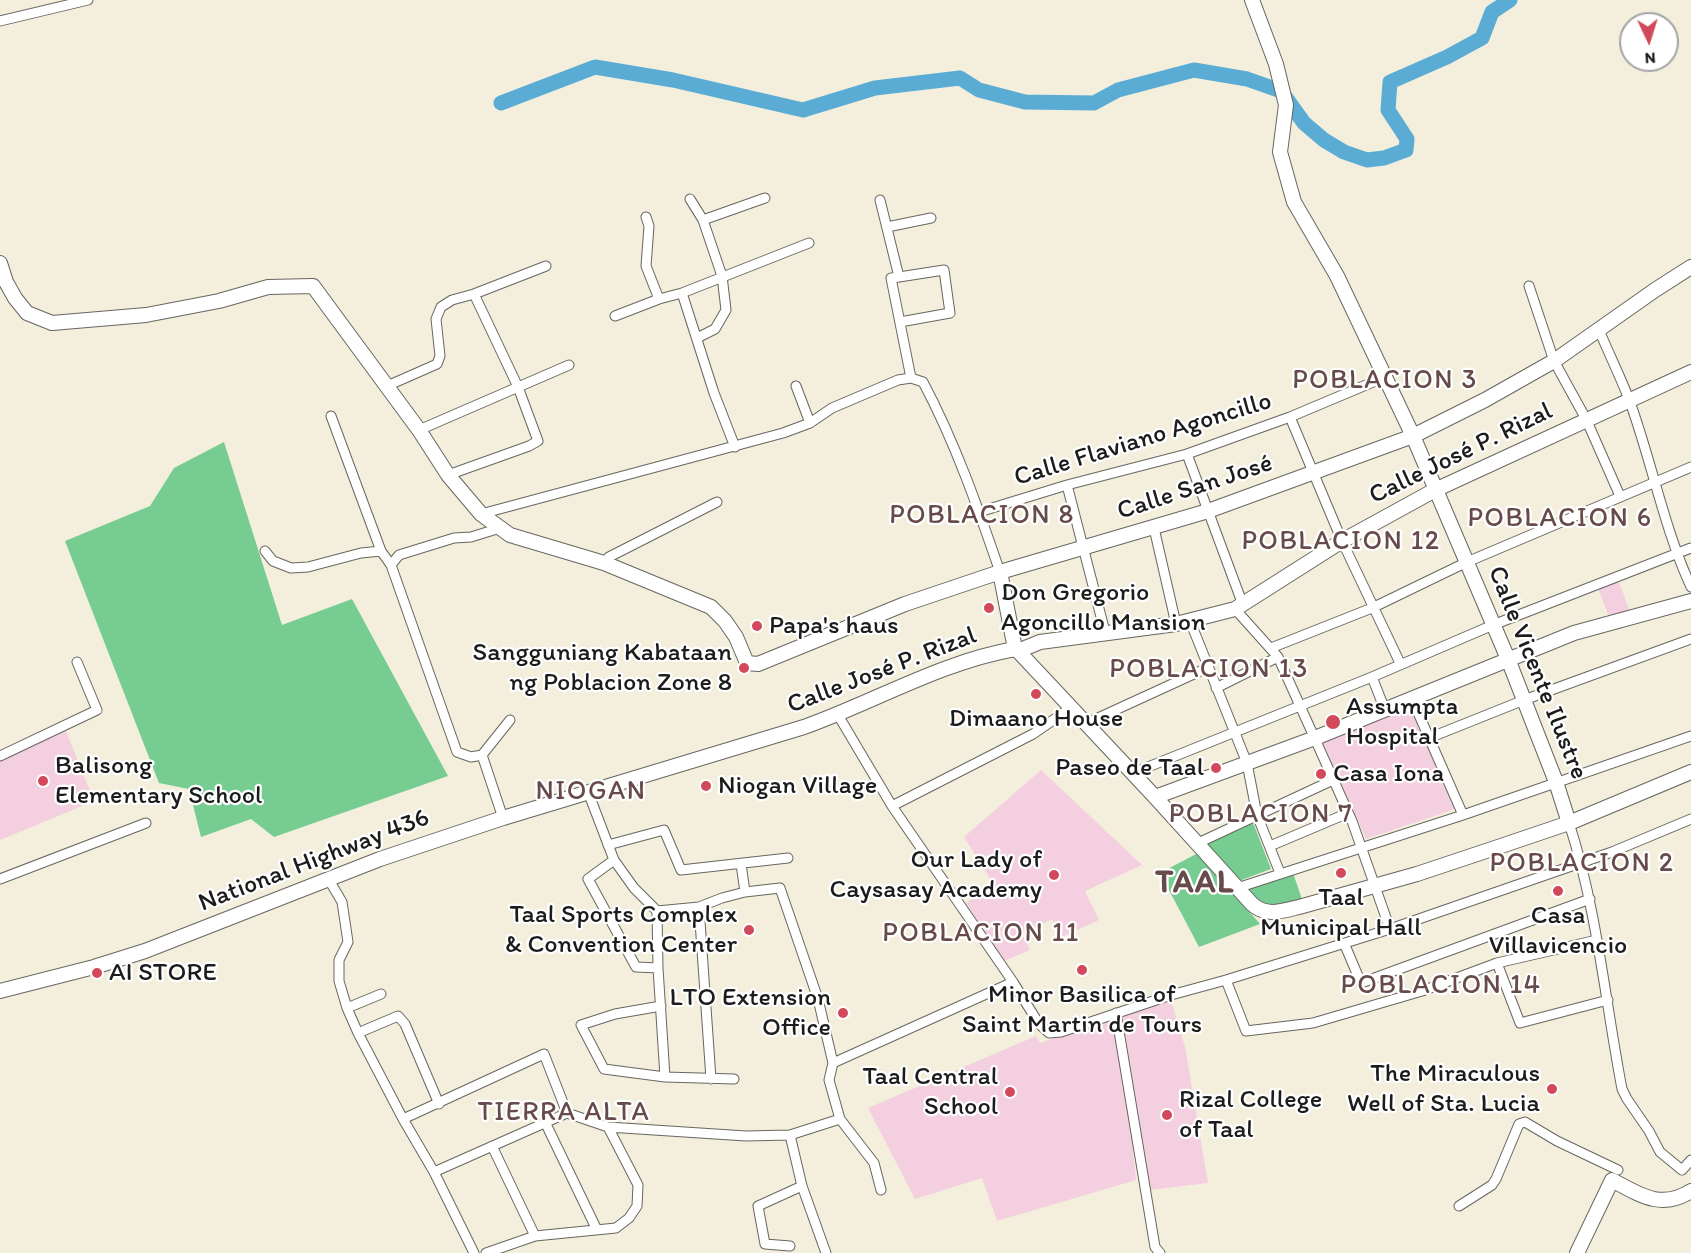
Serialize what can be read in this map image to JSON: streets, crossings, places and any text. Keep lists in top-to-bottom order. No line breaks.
{"streets":{"street":["Calle Flaviano Agoncillo","Calle José P. Rizal","Calle San José","Calle Vicente Ilustre","National Highway 436"]},"crossings":[["Calle Flaviano Agoncillo","Calle Vicente Ilustre"],["Calle José P. Rizal","Calle Vicente Ilustre"],["Calle José P. Rizal","National Highway 436"],["Calle San José","Calle Vicente Ilustre"]],"districts":["POBLACION 3","POBLACION 8","POBLACION 6","POBLACION 12","POBLACION 13","NIOGAN","POBLACION 7","POBLACION 2","TAAL","POBLACION 11","POBLACION 14","TIERRA ALTA"],"places":["Don Gregorio Agoncillo Mansion","Papa's haus","Sangguniang Kabataan ng Poblacion Zone 8","Dimaano House","Assumpta Hospital","Paseo de Taal","Casa Iona","Balisong Elementary School","Niogan Village","Taal Municipal Hall","Our Lady of Caysasay Academy","Casa Villavicencio","Taal Sports Complex & Convention Center","Minor Basilica of Saint Martin de Tours","AI STORE","LTO Extension Office","The Miraculous Well of Sta. Lucia","Taal Central School","Rizal College of Taal"],"north":"bottom"}
